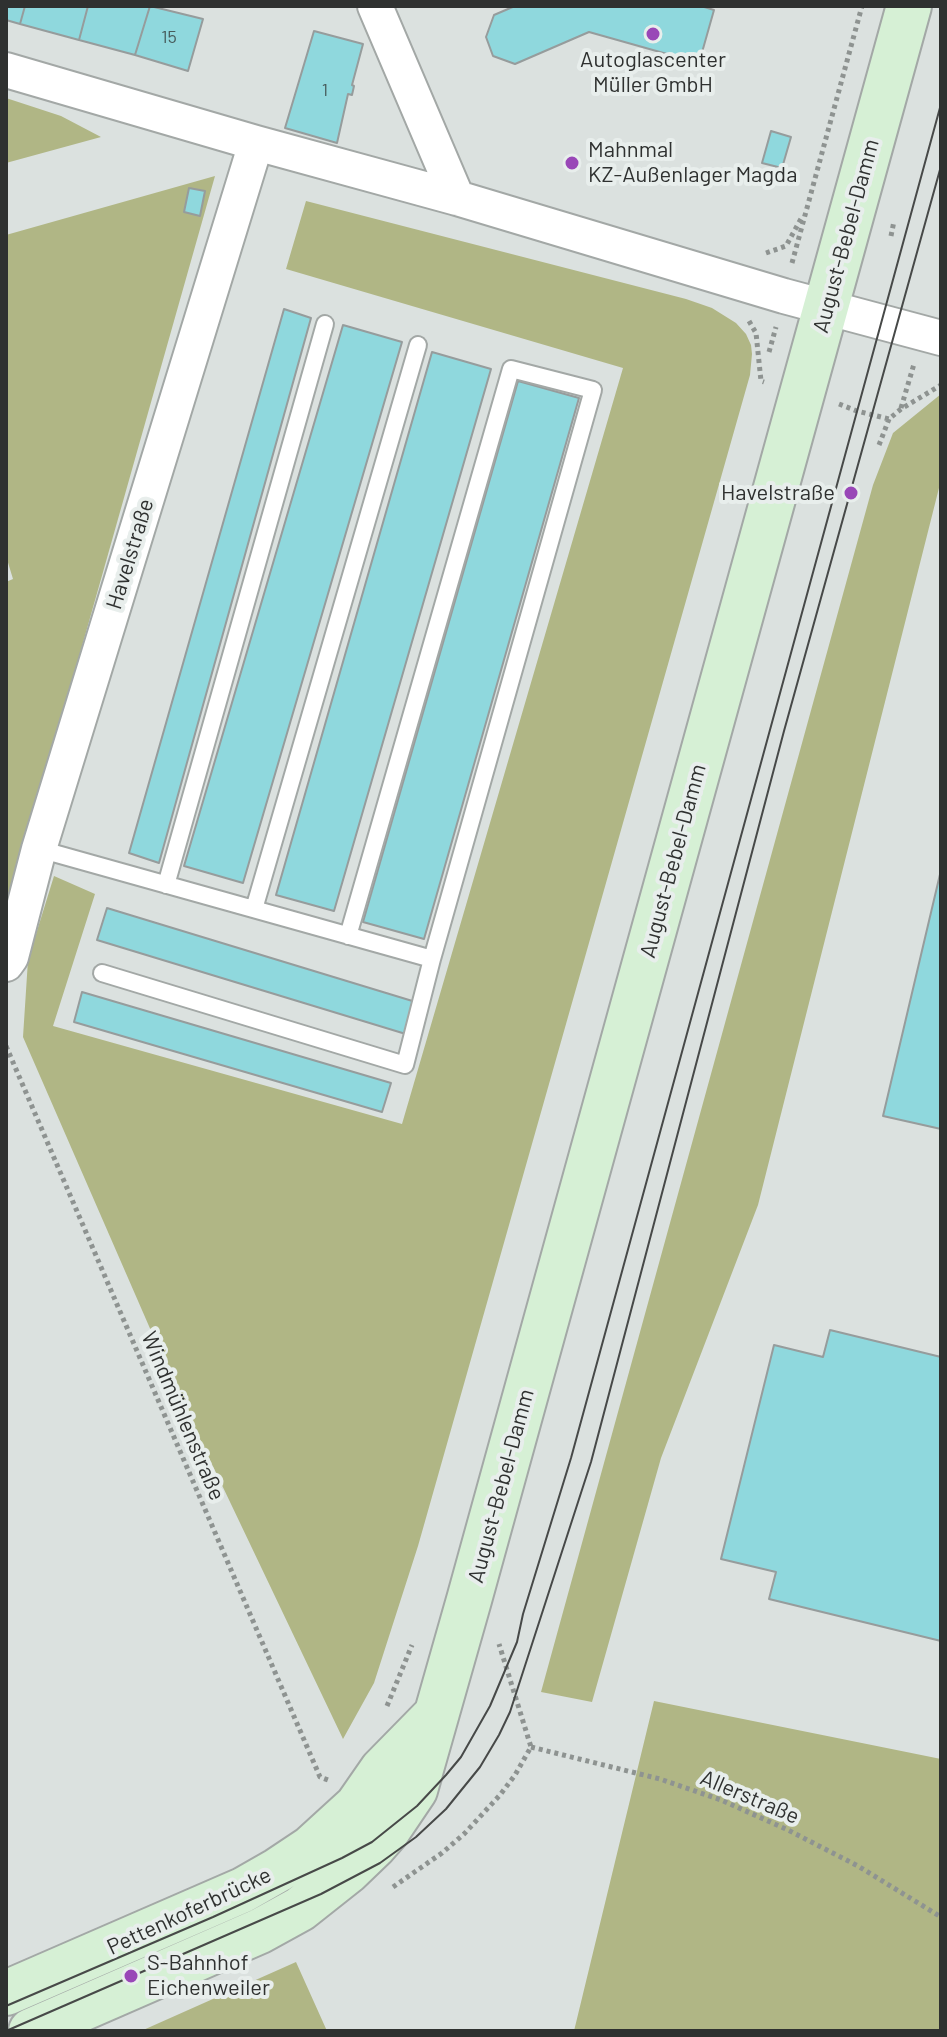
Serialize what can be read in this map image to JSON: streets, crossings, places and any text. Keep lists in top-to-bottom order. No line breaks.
{"streets":{"main road":["August-Bebel-Damm","Pettenkoferbrücke"],"street":["Havelstraße"],"path":["Windmühlenstraße","Allerstraße"]},"crossings":[["August-Bebel-Damm","Windmühlenstraße"],["August-Bebel-Damm","Pettenkoferbrücke"],["Windmühlenstraße","Pettenkoferbrücke"]],"places":["Autoglascenter Müller GmbH","Mahnmal KZ-Außenlager Magda","Havelstraße","S-Bahnhof Eichenweiler"],"house_numbers":["15","1"]}
